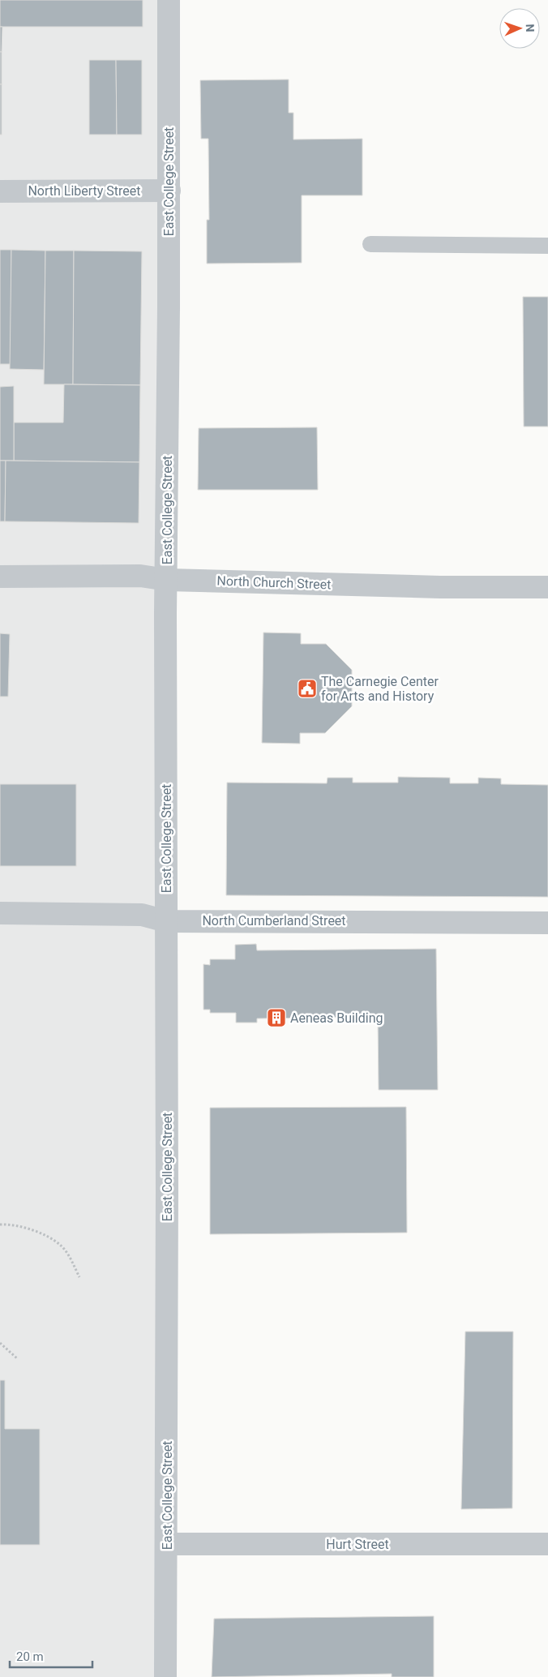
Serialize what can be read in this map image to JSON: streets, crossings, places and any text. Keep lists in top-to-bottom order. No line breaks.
{"streets":{"street":["East College Street","North Liberty Street","North Church Street","North Cumberland Street","Hurt Street"]},"crossings":[["East College Street","North Liberty Street"],["East College Street","North Church Street"],["East College Street","North Cumberland Street"],["East College Street","Hurt Street"]],"places":{"public building":["The Carnegie Center for Arts and History"],"building":["Aeneas Building"]},"scale_bar":"20 m","north":"right"}
